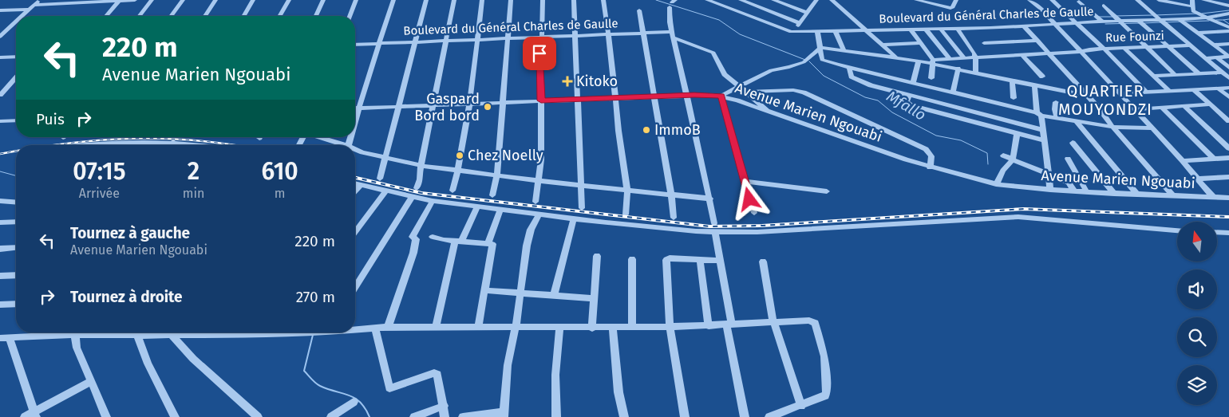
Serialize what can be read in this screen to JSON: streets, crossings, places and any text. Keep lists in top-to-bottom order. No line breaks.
{"streets":{"street":["Boulevard du Général Charles de Gaulle","Rue Founzi","Avenue Marien Ngouabi"]},"districts":["QUARTIER MOUYONDZI"],"water":["Mfallo"],"places":{"health":["Kitoko"],"other":["Gaspard Bord bord","ImmoB","Chez Noelly"]},"north":"top","page":{"turn":["220 m","Avenue Marien Ngouabi"],"then":"Puis","eta":["07:15","Arrivée","2","min","610","m"],"list":[{"name":"Tournez à gauche","note":"Avenue Marien Ngouabi","value":"220 m"},{"name":"Tournez à droite","value":"270 m"}]}}
